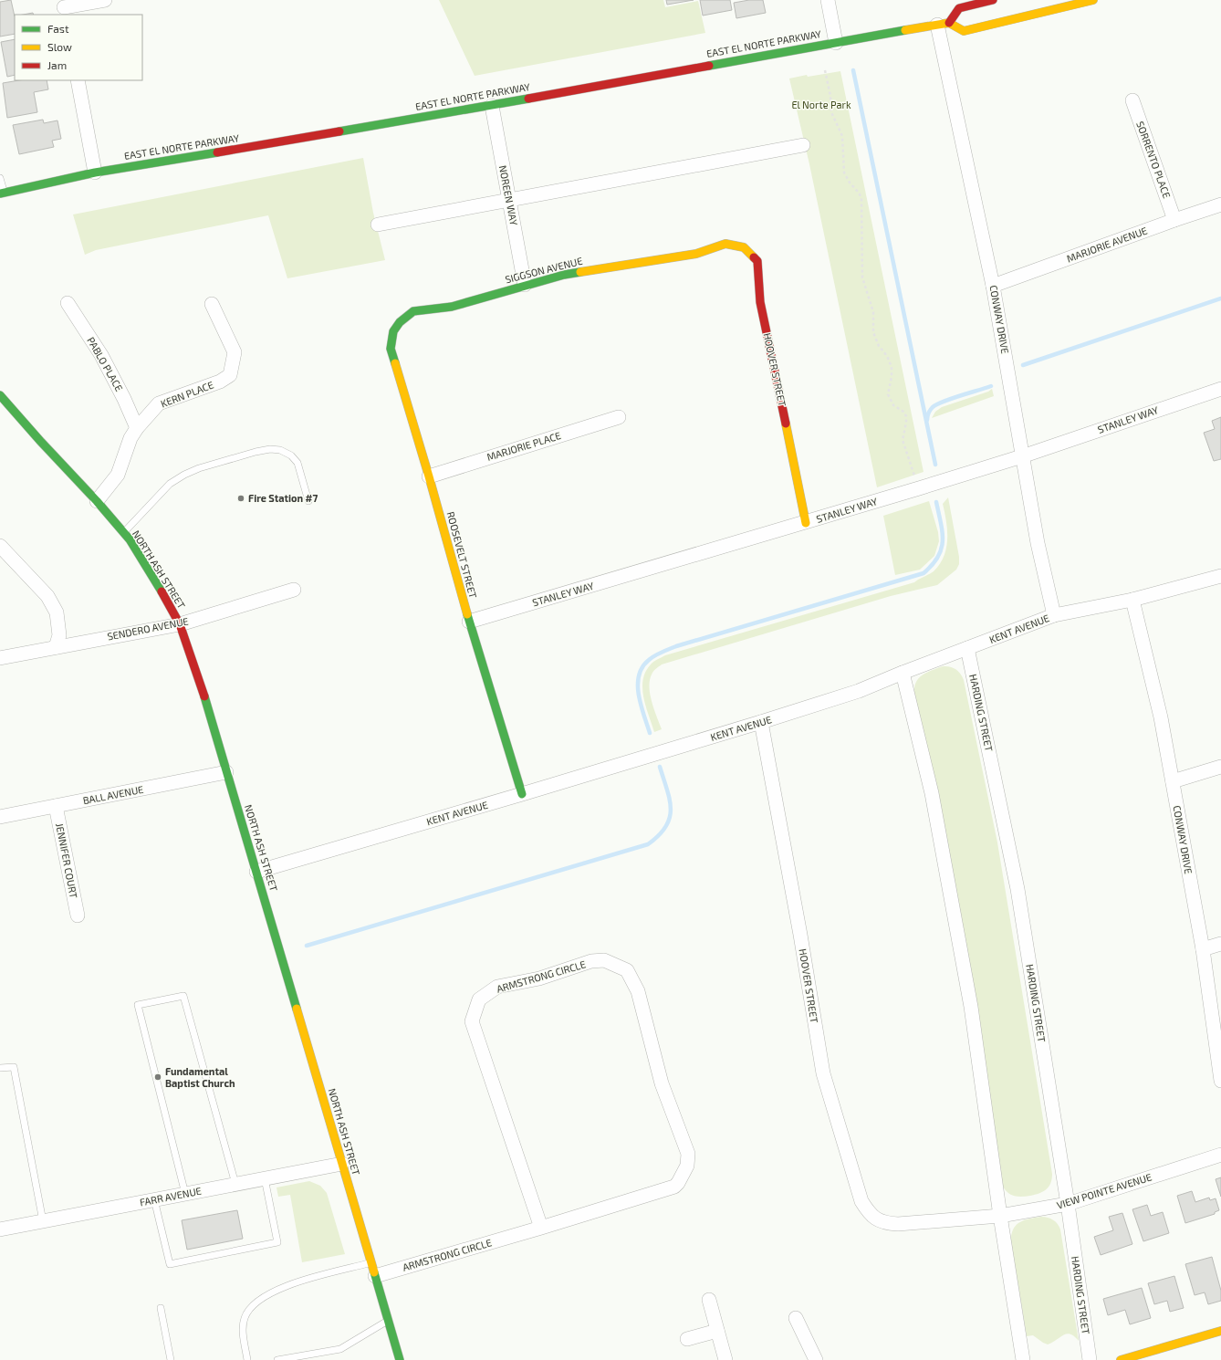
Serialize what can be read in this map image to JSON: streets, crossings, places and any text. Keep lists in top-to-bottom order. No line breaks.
{"streets":{"main road":["EAST EL NORTE PARKWAY","SIGGSON AVENUE","HOOVER STREET","ROOSEVELT STREET","NORTH ASH STREET"],"street":["SORRENTO PLACE","NOREEN WAY","MARJORIE AVENUE","CONWAY DRIVE","PABLO PLACE","KERN PLACE","STANLEY WAY","MARJORIE PLACE","SENDERO AVENUE","KENT AVENUE","HARDING STREET","BALL AVENUE","JENNIFER COURT","ARMSTRONG CIRCLE","VIEW POINTE AVENUE","FARR AVENUE"]},"crossings":[["EAST EL NORTE PARKWAY","NOREEN WAY"],["EAST EL NORTE PARKWAY","CONWAY DRIVE"],["SORRENTO PLACE","MARJORIE AVENUE"],["NOREEN WAY","SIGGSON AVENUE"],["MARJORIE AVENUE","CONWAY DRIVE"],["SIGGSON AVENUE","HOOVER STREET"],["SIGGSON AVENUE","ROOSEVELT STREET"],["CONWAY DRIVE","STANLEY WAY"],["CONWAY DRIVE","KENT AVENUE"],["PABLO PLACE","KERN PLACE"],["HOOVER STREET","STANLEY WAY"],["HOOVER STREET","KENT AVENUE"],["HOOVER STREET","VIEW POINTE AVENUE"],["KERN PLACE","NORTH ASH STREET"],["STANLEY WAY","ROOSEVELT STREET"],["MARJORIE PLACE","ROOSEVELT STREET"],["ROOSEVELT STREET","KENT AVENUE"],["NORTH ASH STREET","SENDERO AVENUE"],["NORTH ASH STREET","KENT AVENUE"],["NORTH ASH STREET","BALL AVENUE"],["NORTH ASH STREET","ARMSTRONG CIRCLE"],["NORTH ASH STREET","FARR AVENUE"],["KENT AVENUE","HARDING STREET"],["HARDING STREET","VIEW POINTE AVENUE"],["BALL AVENUE","JENNIFER COURT"]],"parks":["El Norte Park"],"places":["Fire Station #7","Fundamental Baptist Church"],"legend":["Fast","Slow","Jam"]}
